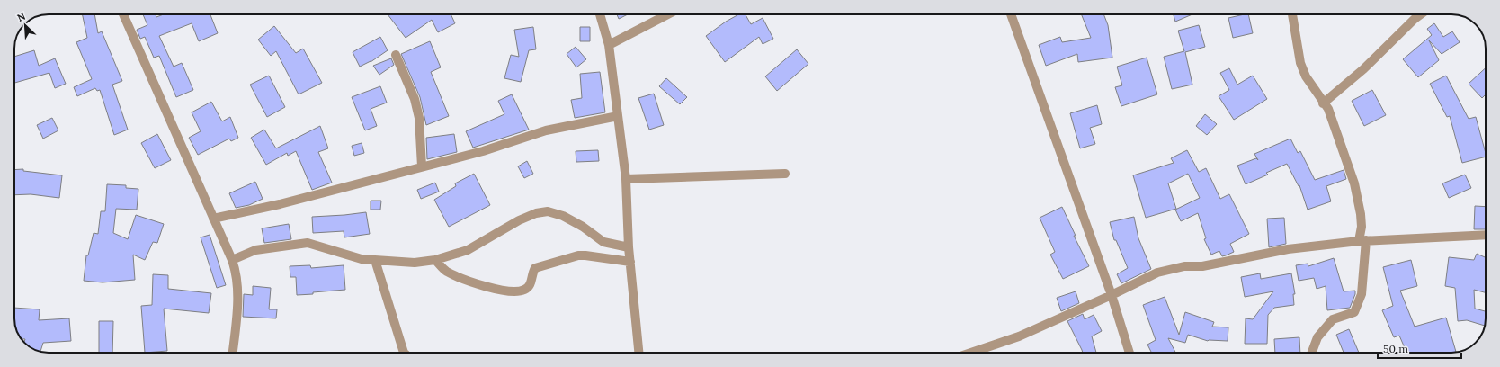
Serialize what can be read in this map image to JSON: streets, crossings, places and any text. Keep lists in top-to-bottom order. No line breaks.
{"scale_bar":"50 m","north":"top left"}
